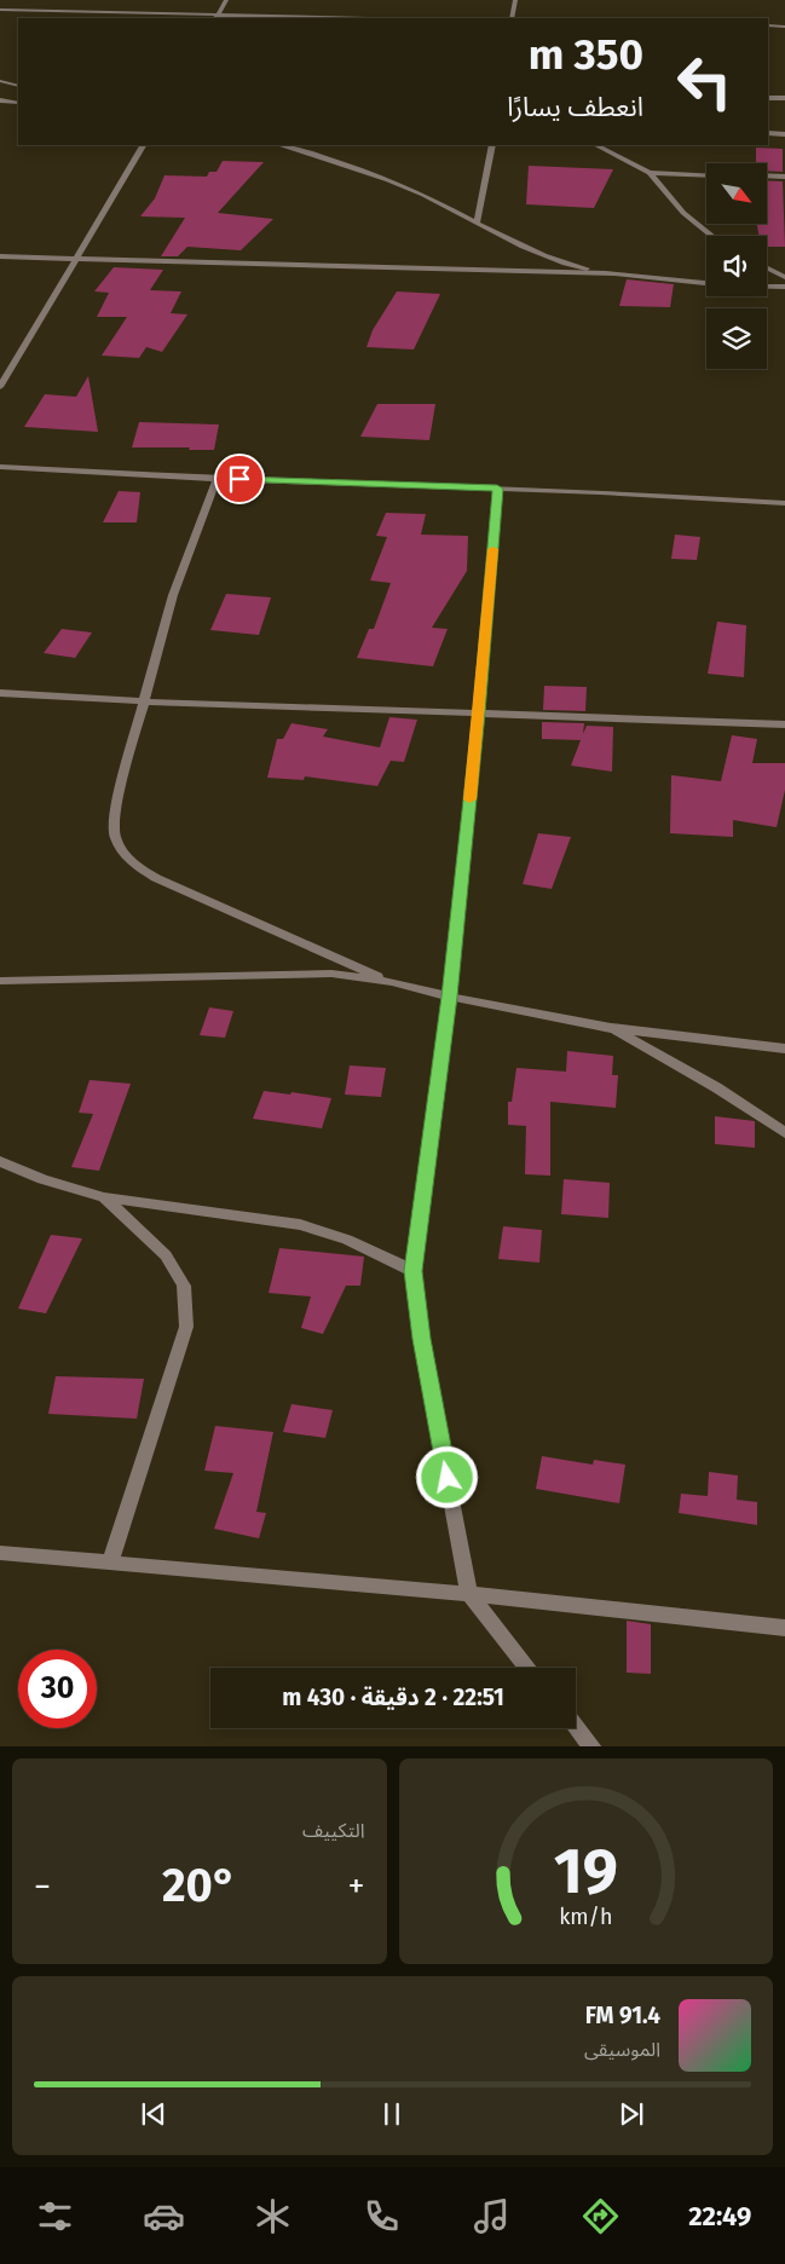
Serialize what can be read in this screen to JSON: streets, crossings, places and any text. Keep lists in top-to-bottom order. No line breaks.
{"north":"bottom right","page":{"turn":["350 m","انعطف يسارًا"],"limit":"30","trip":"22:51 · 2 دقيقة · 430 m","tile":"التكييف","heat":["−","20°","+"],"song":["91.4 FM","الموسيقى"],"tabs":"22:49","gauge":["19","km/h"]}}
